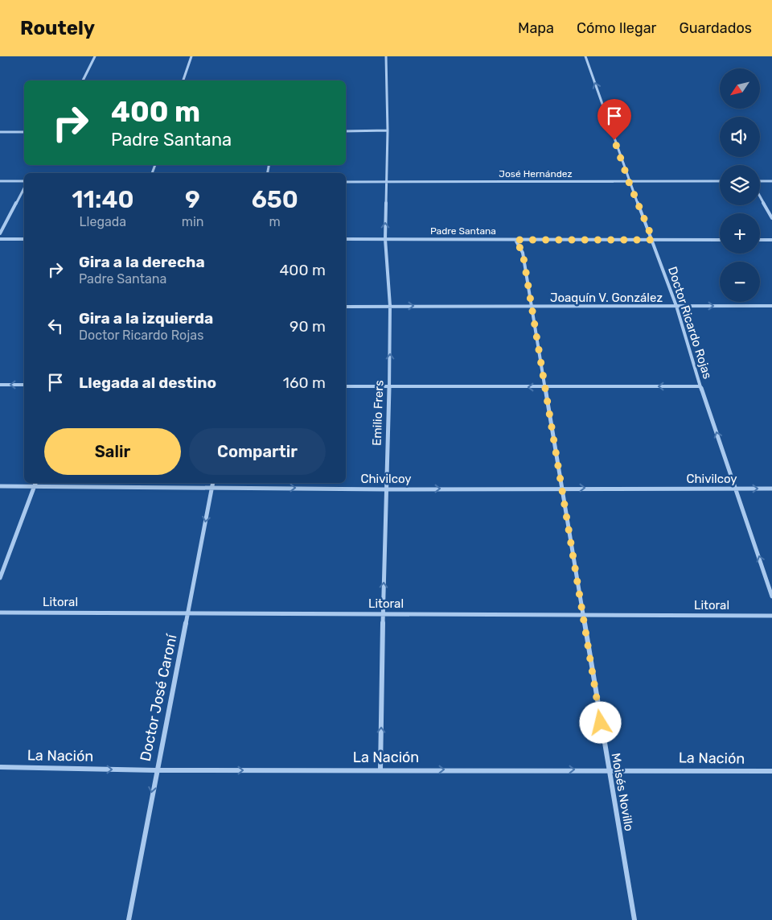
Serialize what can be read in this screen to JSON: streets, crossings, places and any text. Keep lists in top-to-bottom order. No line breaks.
{"streets":{"street":["José Hernández","Padre Santana","Joaquín V. González","Doctor Ricardo Rojas","Emilio Frers","Chivilcoy","Litoral","Doctor José Caroní","La Nación","Moisés Novillo"]},"crossings":[["José Hernández","Doctor Ricardo Rojas"],["José Hernández","Emilio Frers"],["Padre Santana","Doctor Ricardo Rojas"],["Padre Santana","Emilio Frers"],["Padre Santana","Moisés Novillo"],["Joaquín V. González","Doctor Ricardo Rojas"],["Joaquín V. González","Emilio Frers"],["Joaquín V. González","Moisés Novillo"],["Doctor Ricardo Rojas","Chivilcoy"],["Emilio Frers","Chivilcoy"],["Emilio Frers","Litoral"],["Emilio Frers","La Nación"],["Chivilcoy","Doctor José Caroní"],["Chivilcoy","Moisés Novillo"],["Litoral","Doctor José Caroní"],["Litoral","Moisés Novillo"],["Doctor José Caroní","La Nación"],["La Nación","Moisés Novillo"]],"one_way":["Joaquín V. González","Doctor Ricardo Rojas","Emilio Frers","Chivilcoy","Doctor José Caroní","La Nación"],"north":"bottom left","page":{"header":"Routely","nav":["Mapa","Cómo llegar","Guardados"],"map_buttons":["+","−"],"turn":["400 m","Padre Santana"],"eta":["11:40","Llegada","9","min","650","m"],"list":[{"name":"Gira a la derecha","note":"Padre Santana","value":"400 m"},{"name":"Gira a la izquierda","note":"Doctor Ricardo Rojas","value":"90 m"},{"name":"Llegada al destino","value":"160 m"}],"buttons":["Salir","Compartir"]}}
